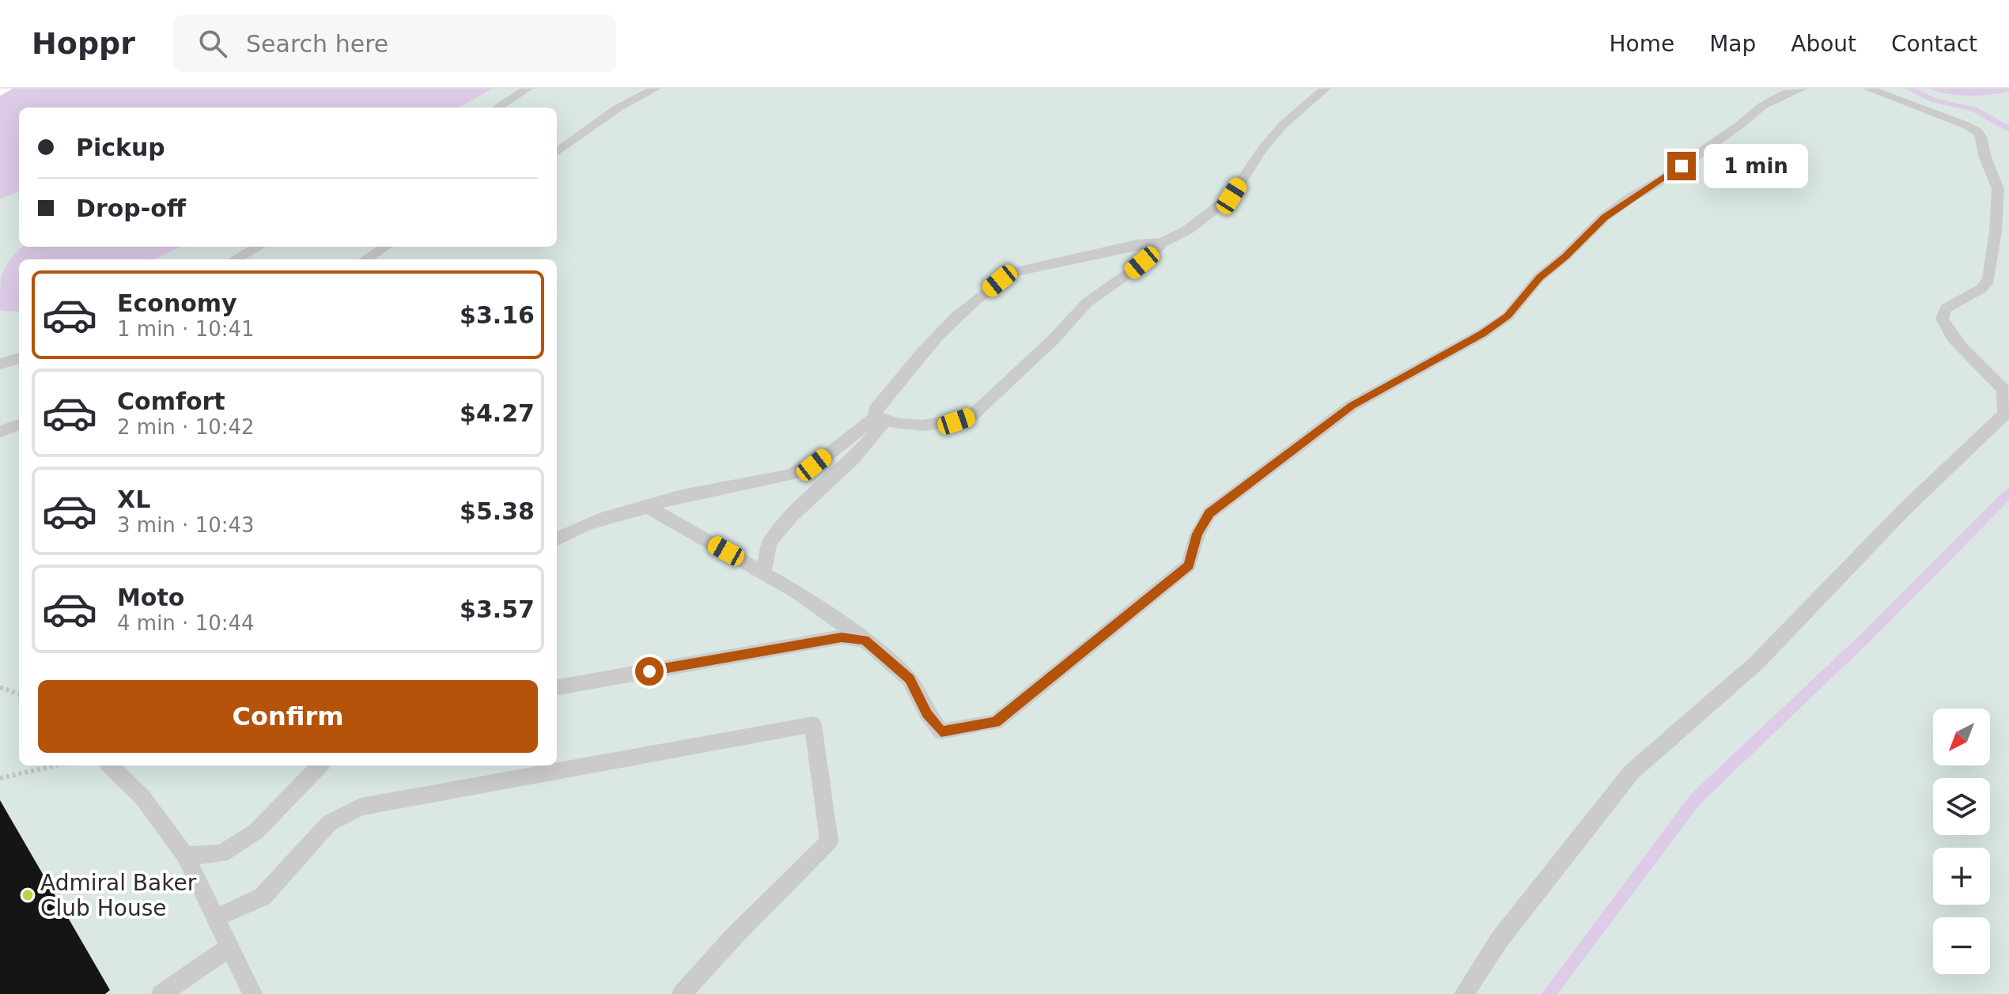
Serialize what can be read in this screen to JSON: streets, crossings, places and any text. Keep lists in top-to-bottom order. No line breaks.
{"places":["Admiral Baker Club House"],"north":"bottom left","page":{"header":"Hoppr","search":"Search here","nav":["Home","Map","About","Contact"],"banner":["Pickup","Drop-off"],"bubble":"1 min","list":[{"name":"Economy","note":"1 min · 10:41","value":"$3.16"},{"name":"Comfort","note":"2 min · 10:42","value":"$4.27"},{"name":"XL","note":"3 min · 10:43","value":"$5.38"},{"name":"Moto","note":"4 min · 10:44","value":"$3.57"}],"buttons":"Confirm","map_buttons":["+","−"]}}
